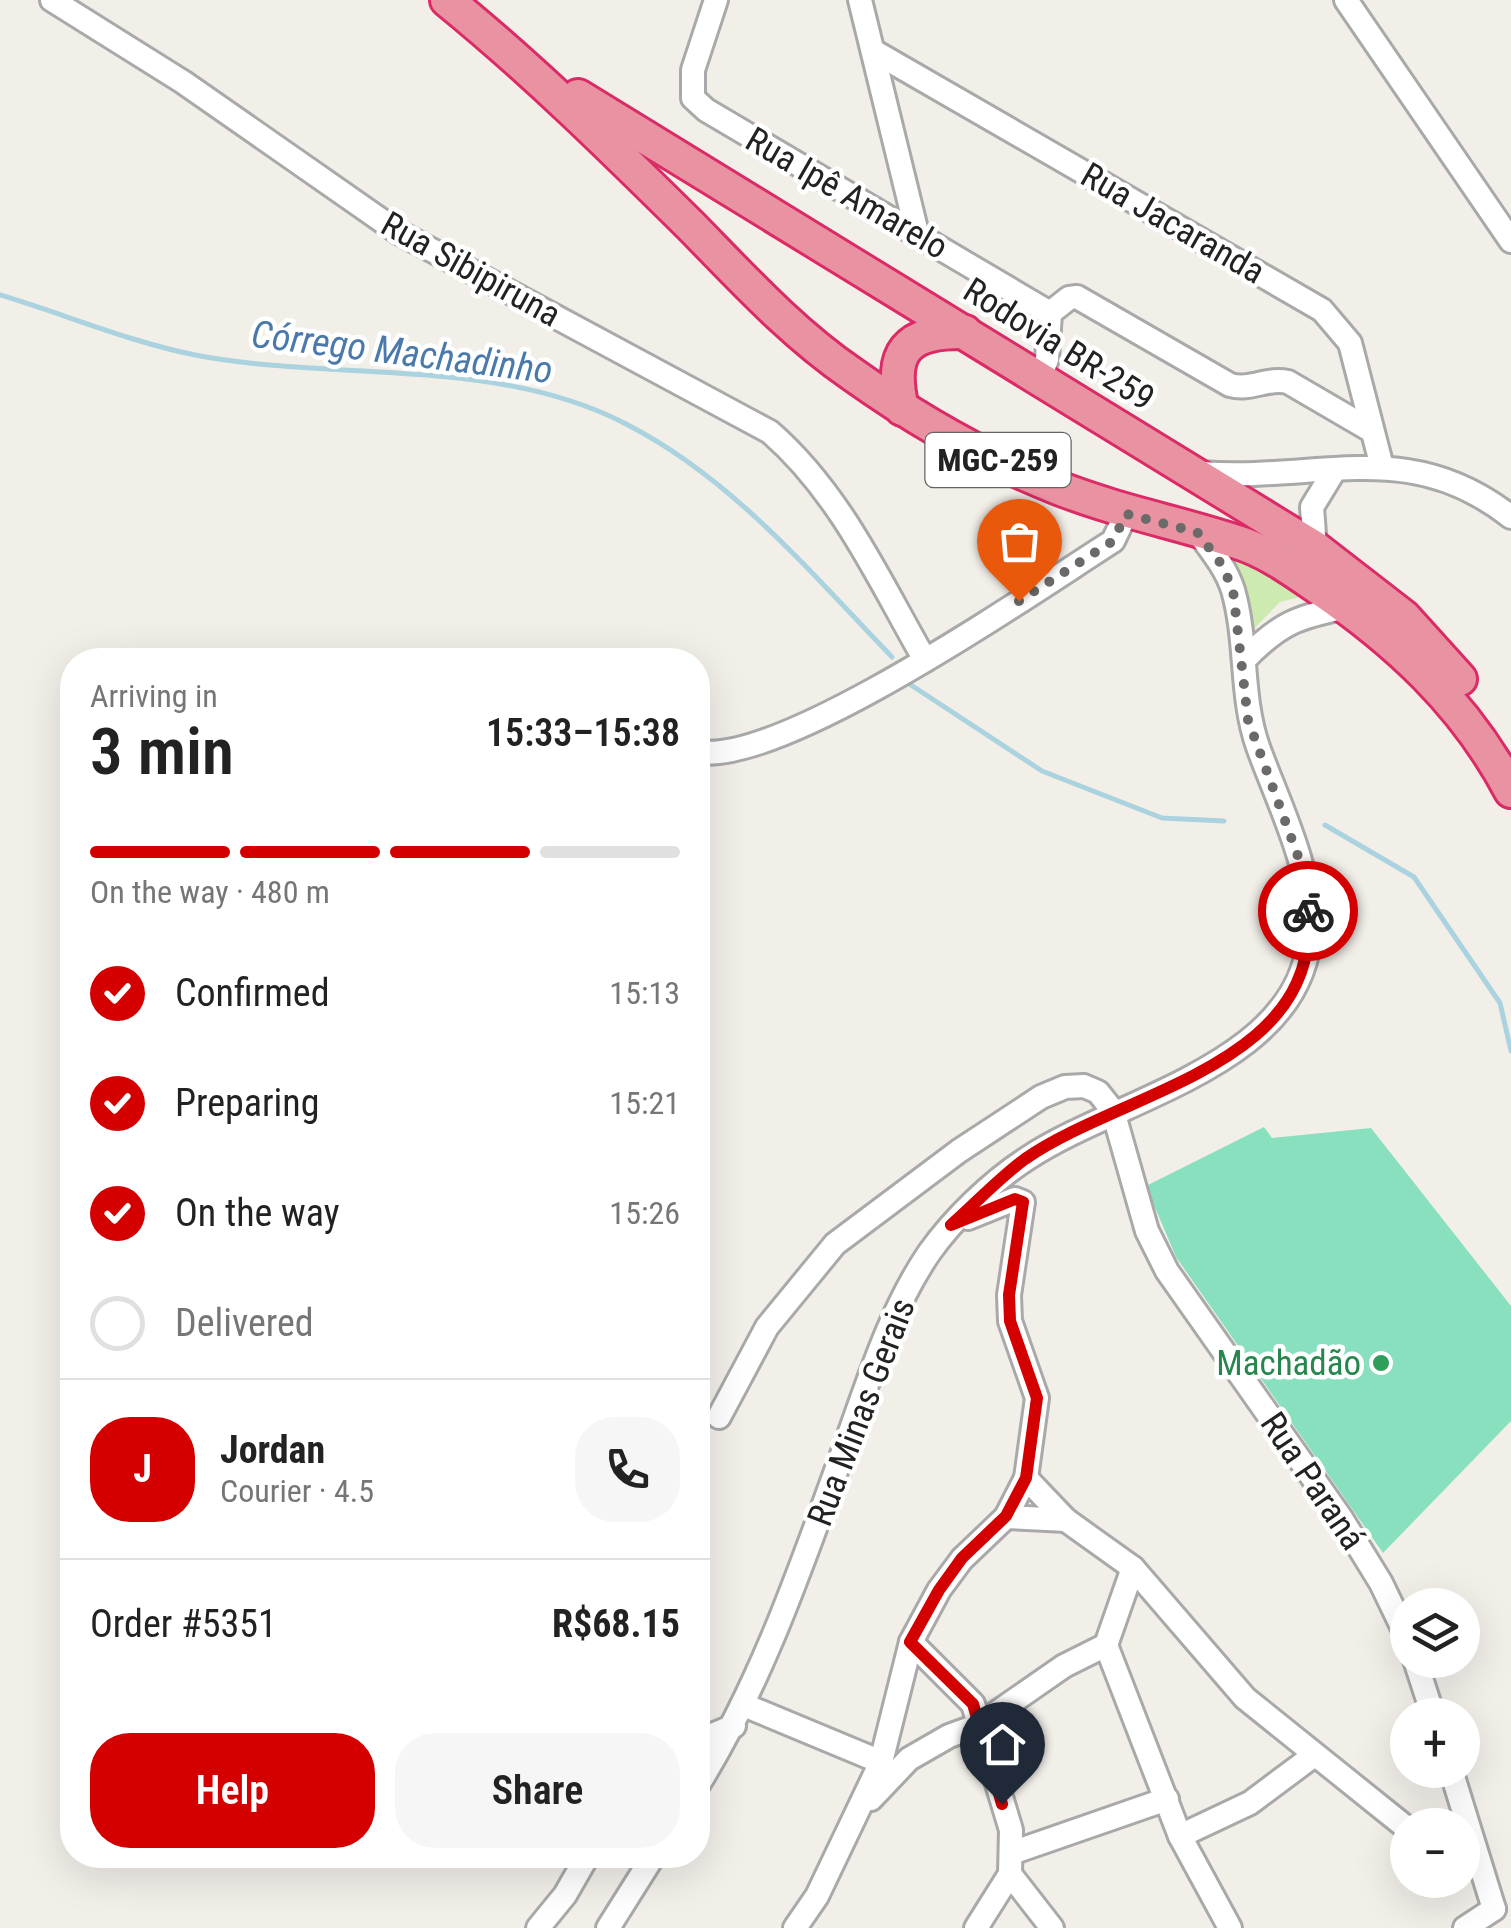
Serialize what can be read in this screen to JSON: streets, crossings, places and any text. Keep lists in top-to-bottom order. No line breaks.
{"streets":{"highway":["Rodovia BR-259","MGC-259"],"street":["Rua Ipê Amarelo","Rua Jacaranda","Rua Sibipiruna","Rua Minas Gerais","Rua Paraná"]},"crossings":[["Rodovia BR-259","MGC-259"],["MGC-259","Rua Minas Gerais"],["Rua Minas Gerais","Rua Paraná"]],"water":["Córrego Machadinho"],"places":["Machadão"],"page":{"heading":["3 min","Arriving in","15:33–15:38"],"panel":["Jordan","Courier · 4.5","Order #5351","R$68.15"],"bar":"On the way · 480 m","list":[["Confirmed","15:13"],["Preparing","15:21"],["On the way","15:26"],"Delivered"],"round":"J","map_buttons":["+","−"],"buttons":["Help","Share"]}}
